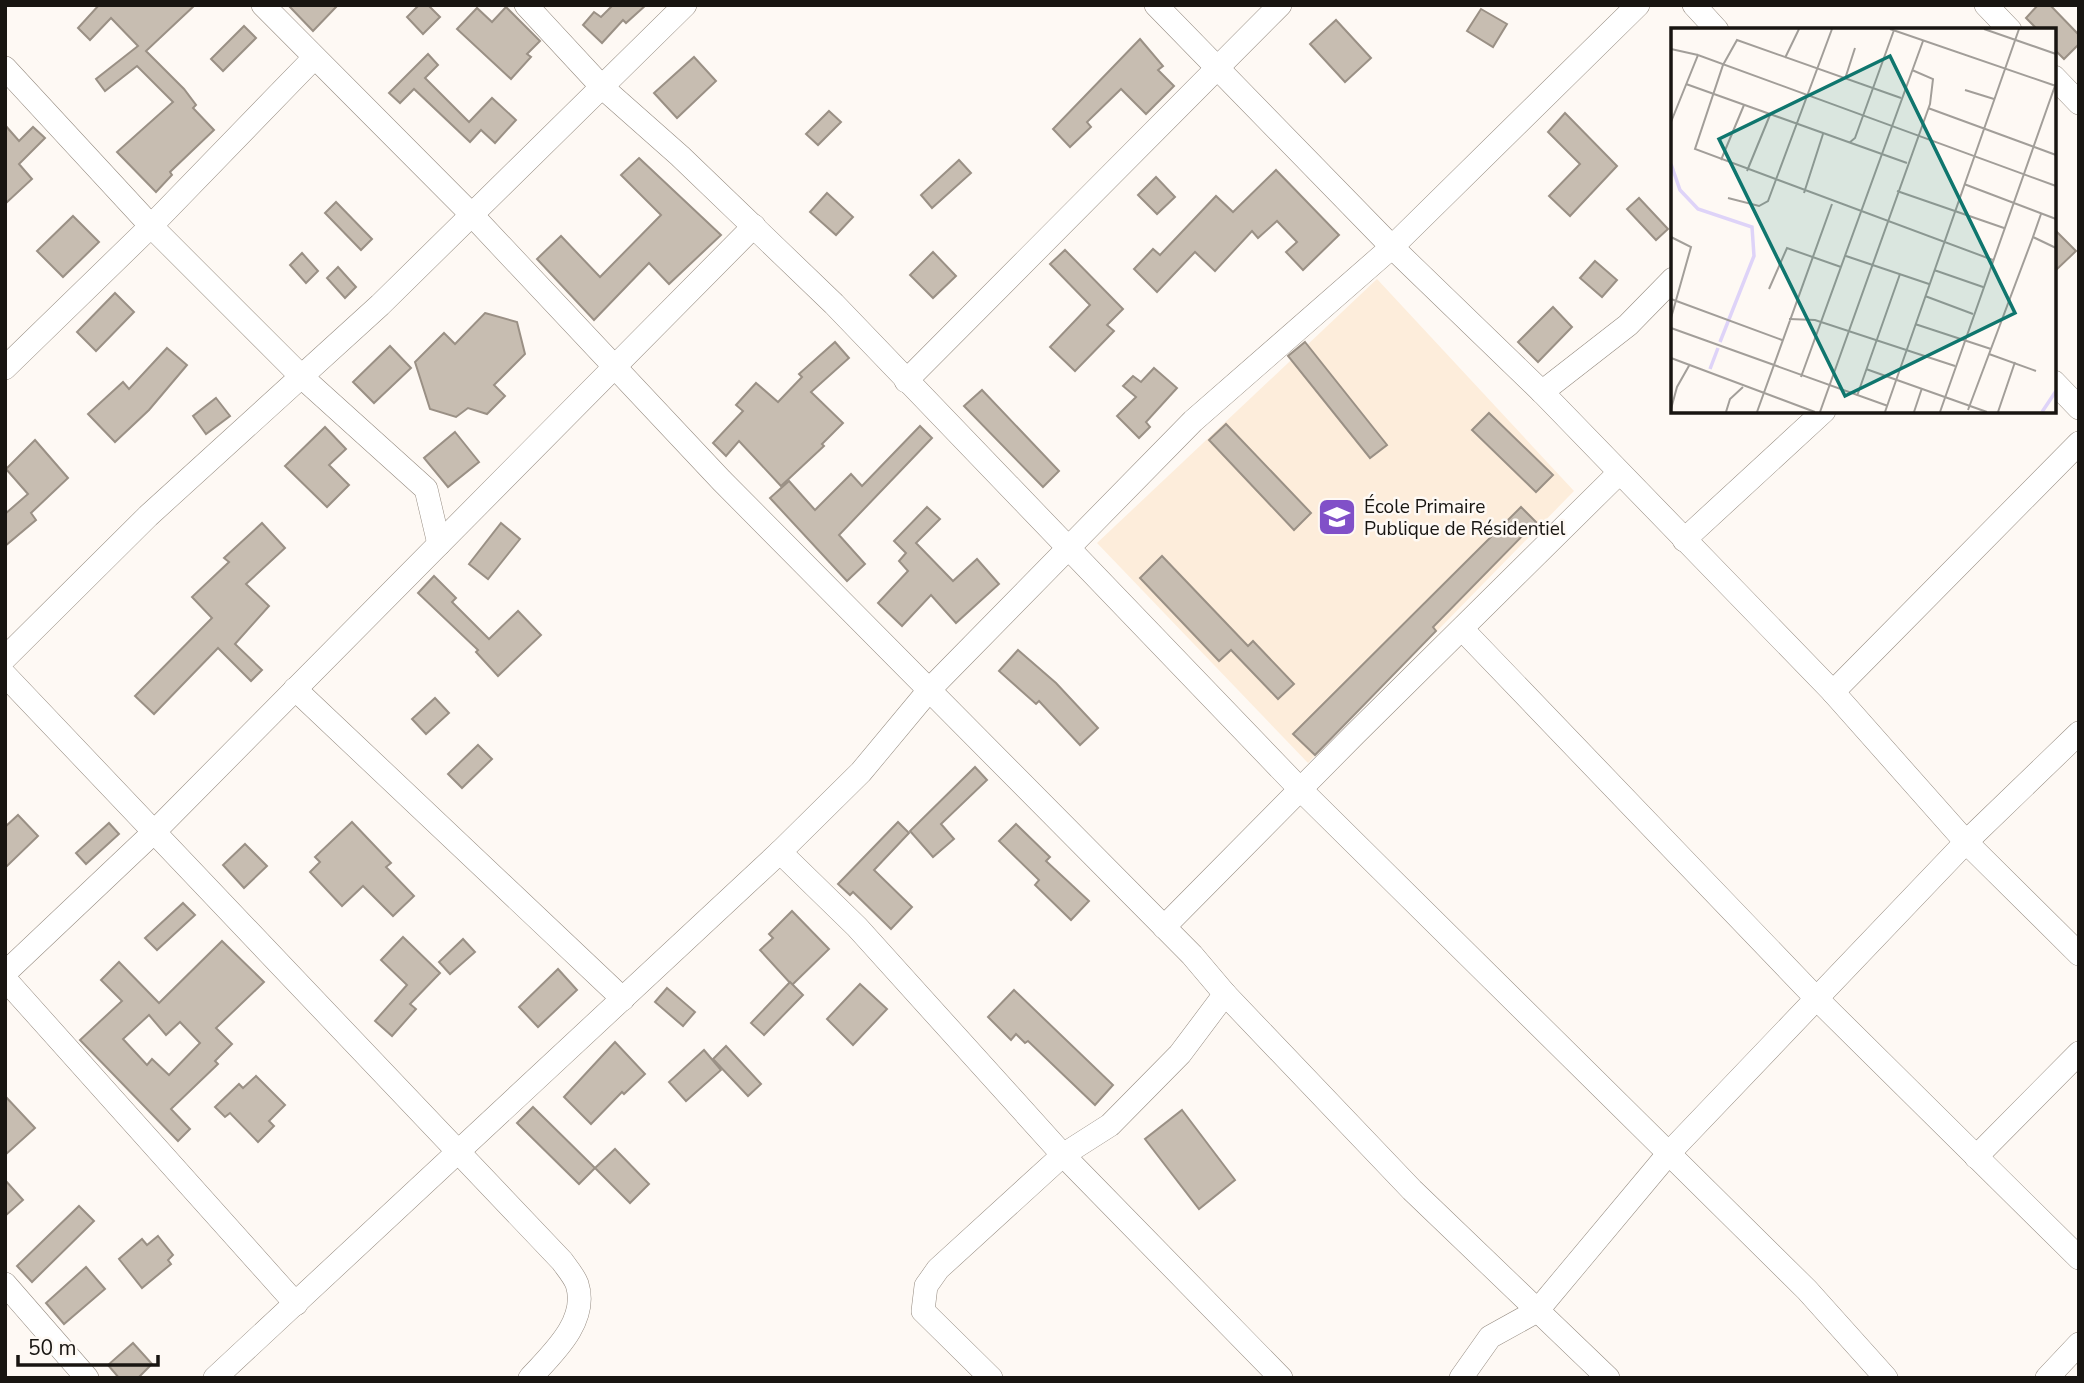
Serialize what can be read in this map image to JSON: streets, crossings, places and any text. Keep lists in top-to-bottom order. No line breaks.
{"places":{"school or university":["École Primaire Publique de Résidentiel"]},"scale_bar":"50 m"}
